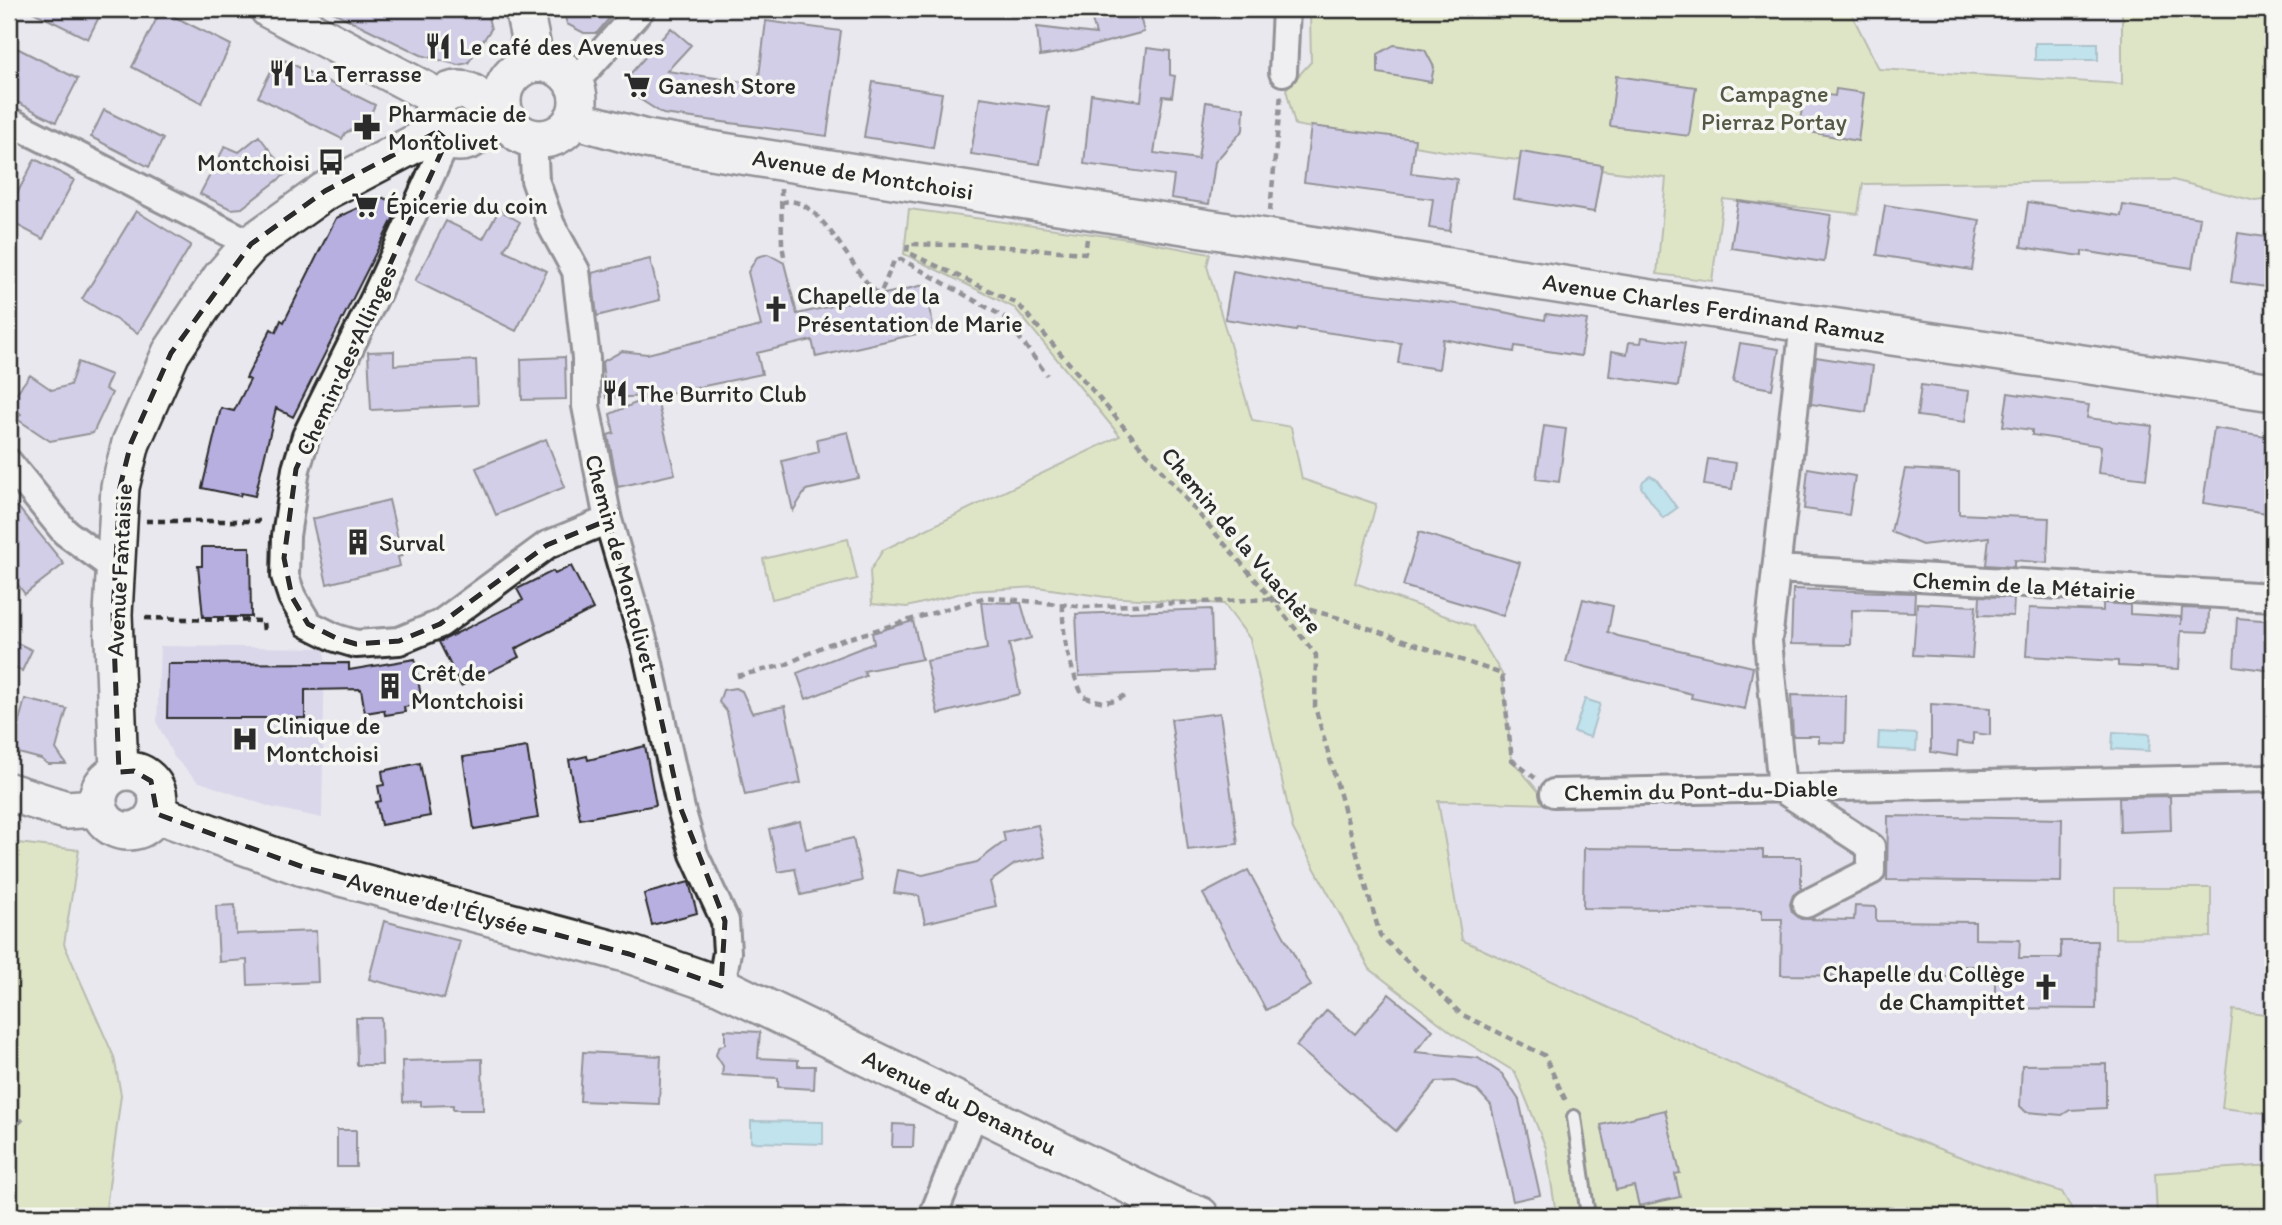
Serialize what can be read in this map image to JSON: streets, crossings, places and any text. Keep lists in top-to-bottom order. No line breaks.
{"streets":{"street":["Avenue de Montchoisi","Avenue Charles Ferdinand Ramuz","Chemin des Allinges","Chemin de Montolivet","Avenue Fantaisie","Chemin de la Métairie","Chemin du Pont-du-Diable","Avenue de l'Élysée","Avenue du Denantou"],"path":["Chemin de la Vuachère"]},"crossings":[["Avenue de Montchoisi","Avenue Charles Ferdinand Ramuz"],["Avenue de Montchoisi","Chemin de Montolivet"],["Chemin des Allinges","Chemin de Montolivet"],["Chemin des Allinges","Avenue Fantaisie"],["Chemin de la Vuachère","Chemin du Pont-du-Diable"],["Chemin de Montolivet","Avenue de l'Élysée"],["Chemin de Montolivet","Avenue du Denantou"],["Avenue Fantaisie","Avenue de l'Élysée"],["Avenue de l'Élysée","Avenue du Denantou"]],"parks":["Campagne Pierraz Portay"],"places":{"restaurant":["Le café des Avenues","La Terrasse","The Burrito Club"],"supermarket":["Ganesh Store","Épicerie du coin"],"pharmacy":["Pharmacie de Montolivet"],"bus stop":["Montchoisi"],"church":["Chapelle de la Présentation de Marie","Chapelle du Collège de Champittet"],"building":["Surval","Crêt de Montchoisi"],"hospital":["Clinique de Montchoisi"]}}
